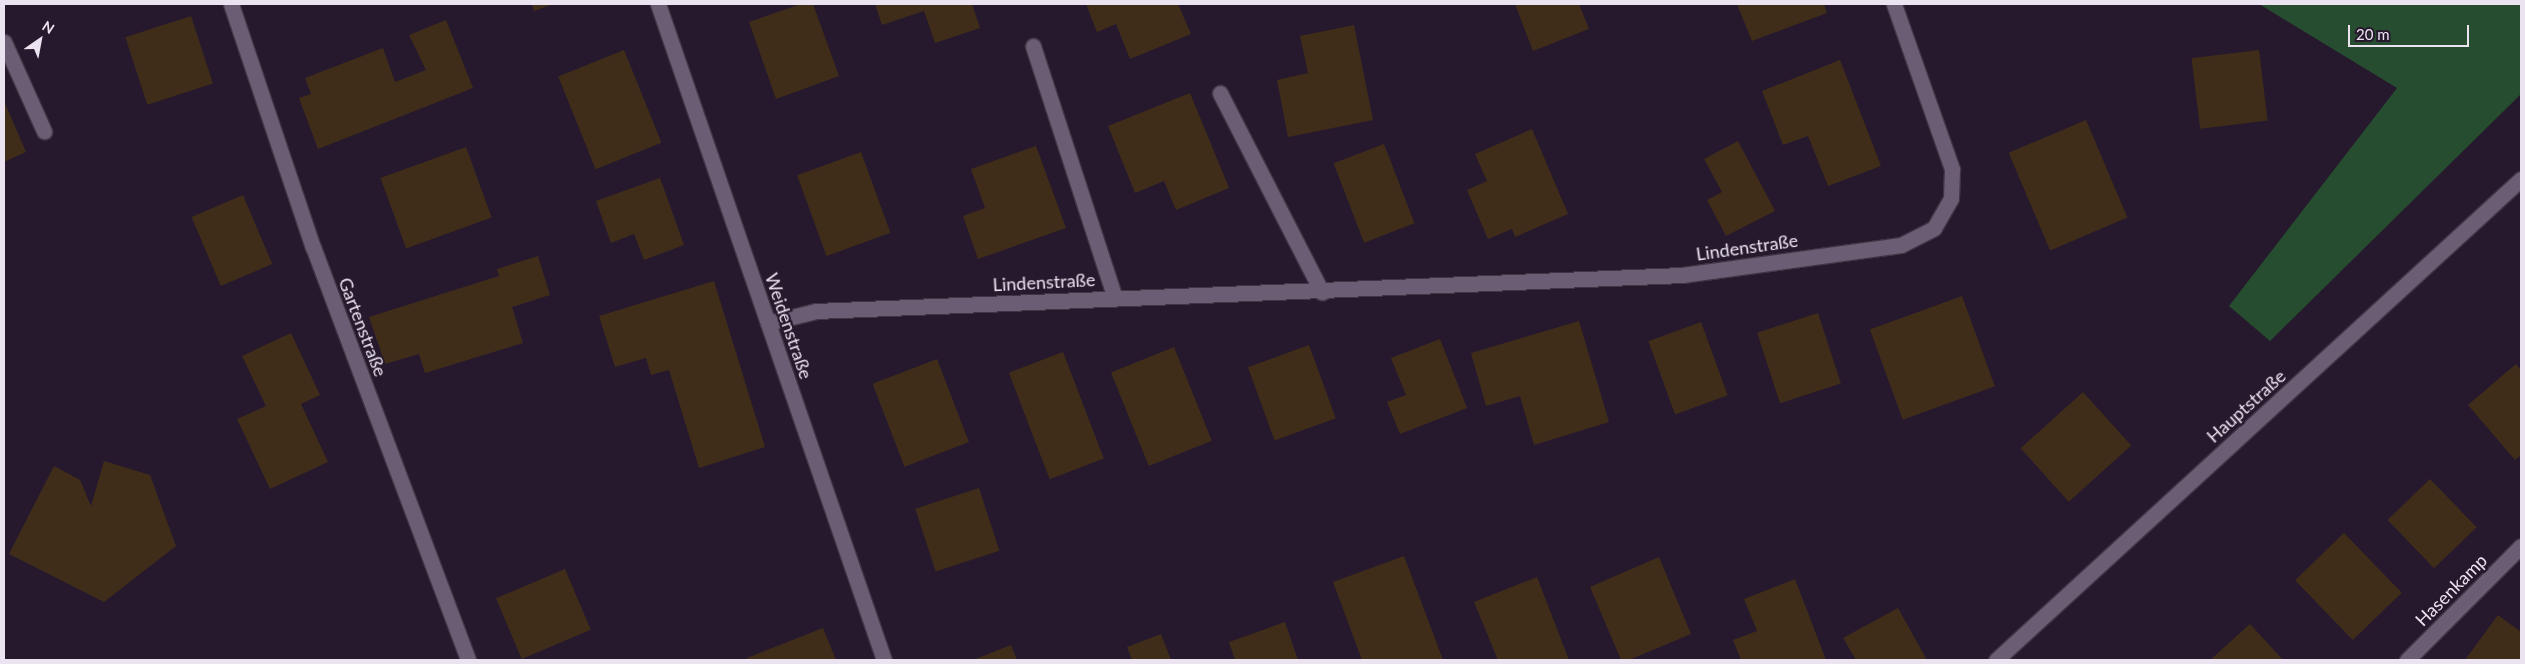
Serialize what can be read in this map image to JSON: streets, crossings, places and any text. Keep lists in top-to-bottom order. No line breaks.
{"streets":{"street":["Lindenstraße","Weidenstraße","Gartenstraße","Hauptstraße","Hasenkamp"]},"crossings":[["Lindenstraße","Weidenstraße"]],"scale_bar":"20 m","north":"top right"}
